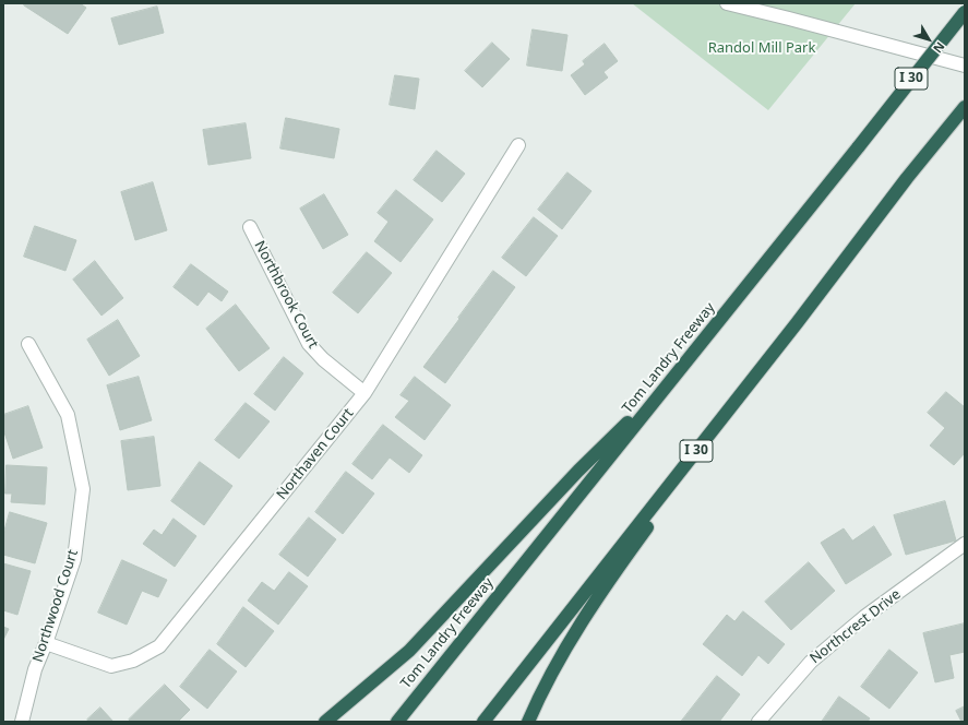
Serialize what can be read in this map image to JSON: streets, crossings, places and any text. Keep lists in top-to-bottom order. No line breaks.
{"streets":{"highway":["I 30","Tom Landry Freeway"],"street":["Northbrook Court","Northaven Court","Northwood Court","Northcrest Drive"]},"crossings":[["Northbrook Court","Northaven Court"],["Northaven Court","Northwood Court"]],"parks":["Randol Mill Park"],"north":"bottom right"}
